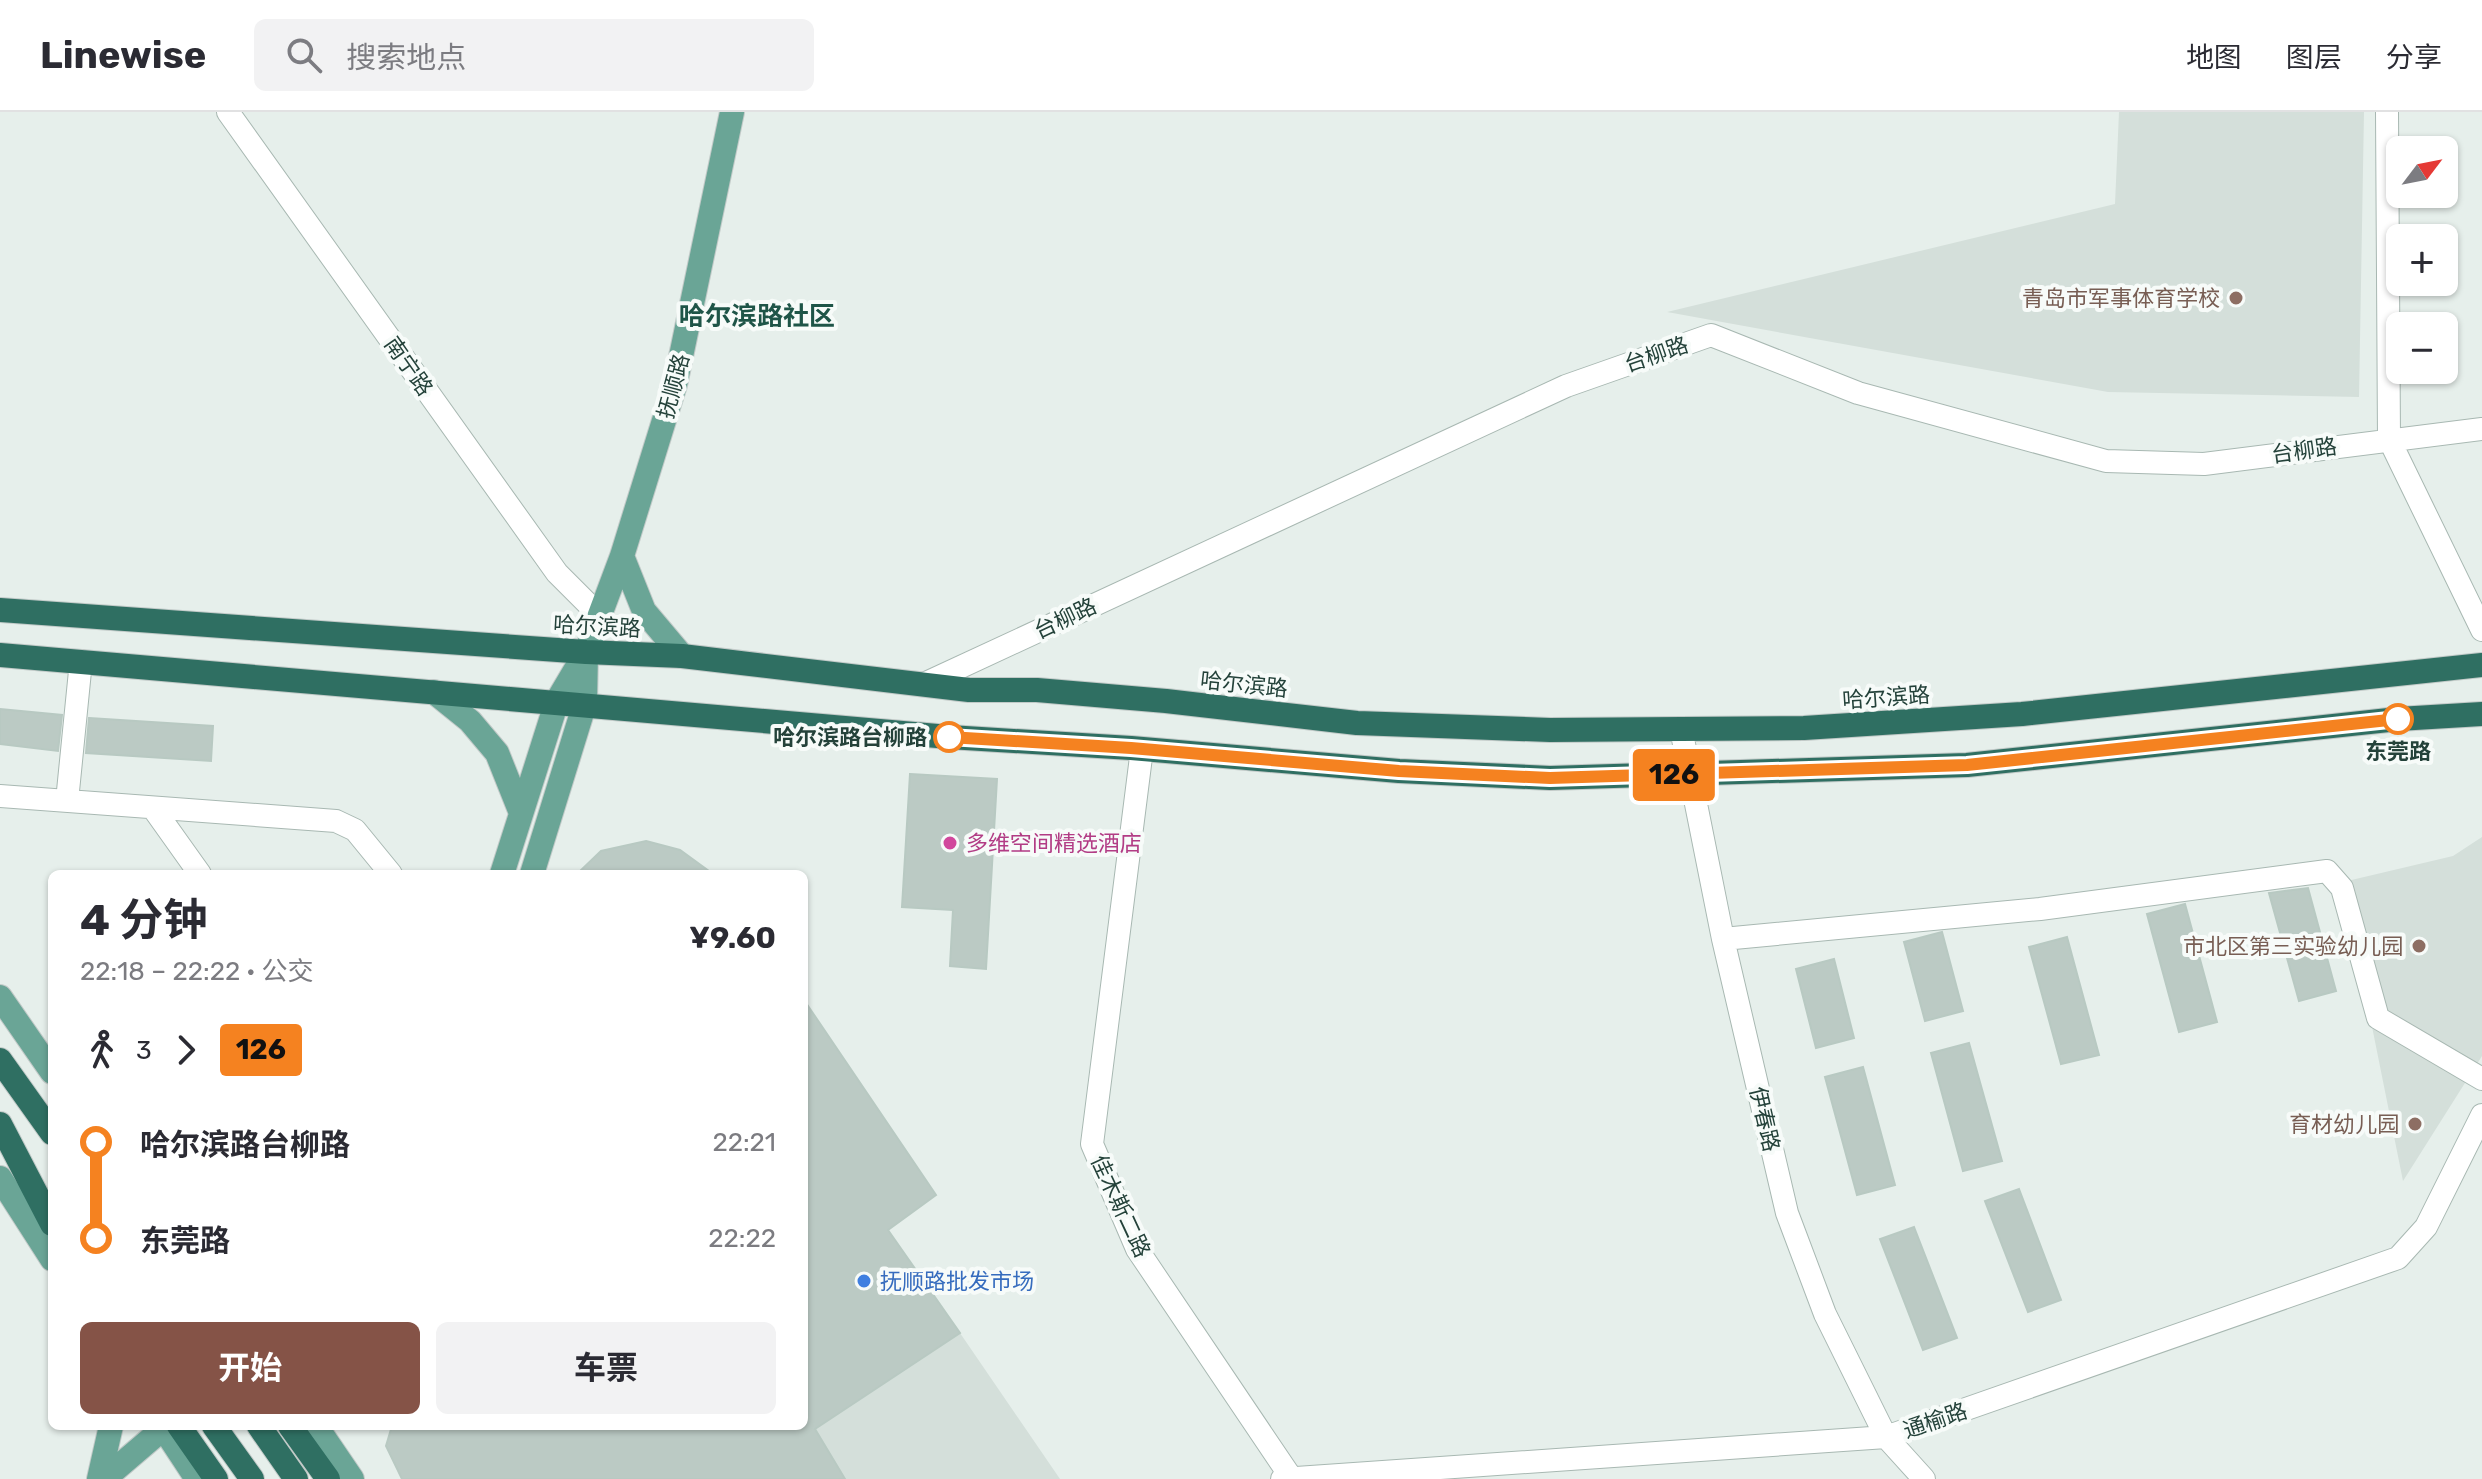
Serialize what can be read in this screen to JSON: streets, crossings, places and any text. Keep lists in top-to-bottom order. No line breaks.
{"streets":{"highway":["哈尔滨路"],"main road":["抚顺路"],"street":["台柳路","南宁路","伊春路","佳木斯二路","通榆路"]},"crossings":[["台柳路","哈尔滨路"],["南宁路","抚顺路"],["抚顺路","哈尔滨路"],["哈尔滨路","伊春路"],["伊春路","通榆路"],["佳木斯二路","通榆路"]],"districts":["哈尔滨路社区"],"places":["青岛市军事体育学校","东莞路","哈尔滨路台柳路","多维空间精选酒店","市北区第三实验幼儿园","育材幼儿园","抚顺路批发市场"],"lines":["bus line 126"],"north":"top right","page":{"header":"Linewise","search":"搜索地点","nav":["地图","图层","分享"],"on_map":"126","map_buttons":["+","−"],"heading":["4 分钟","22:18 – 22:22 · 公交","¥9.60"],"legs":["3","126"],"list":[{"name":"哈尔滨路台柳路","value":"22:21"},{"name":"东莞路","value":"22:22"}],"buttons":["开始","车票"]}}
